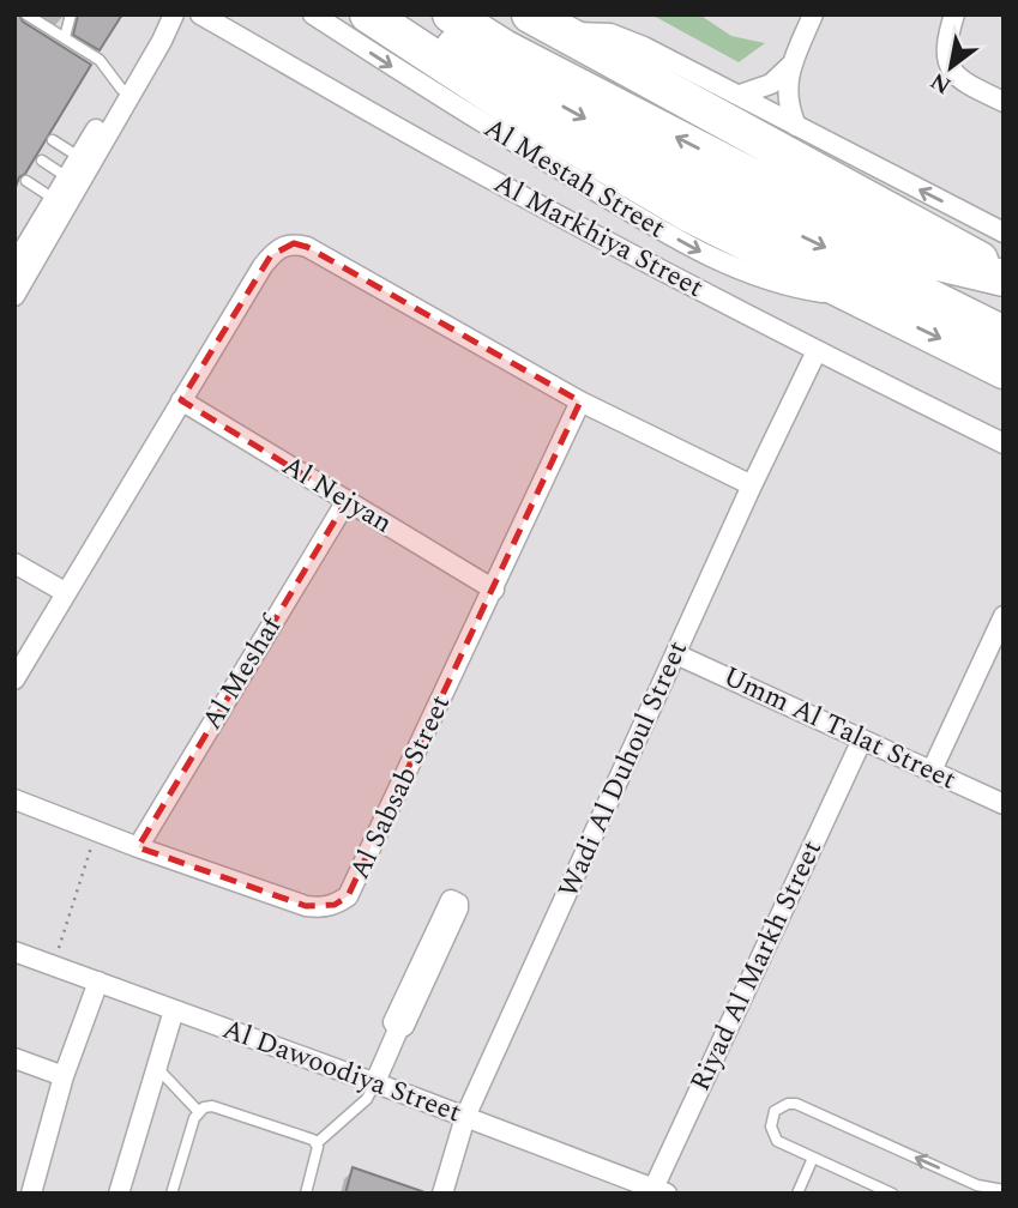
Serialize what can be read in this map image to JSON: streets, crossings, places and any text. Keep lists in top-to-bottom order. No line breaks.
{"streets":{"street":["Al Mestah Street","Al Markhiya Street","Al Nejyan","Al Meshaf","Umm Al Talat Street","Wadi Al Duhoul Street","Al Sabsab Street","Riyad Al Markh Street","Al Dawoodiya Street"]},"crossings":[["Al Markhiya Street","Wadi Al Duhoul Street"],["Al Nejyan","Al Meshaf"],["Al Nejyan","Al Sabsab Street"],["Al Meshaf","Al Sabsab Street"],["Umm Al Talat Street","Wadi Al Duhoul Street"],["Umm Al Talat Street","Riyad Al Markh Street"],["Wadi Al Duhoul Street","Al Dawoodiya Street"],["Riyad Al Markh Street","Al Dawoodiya Street"]],"north":"bottom left"}
